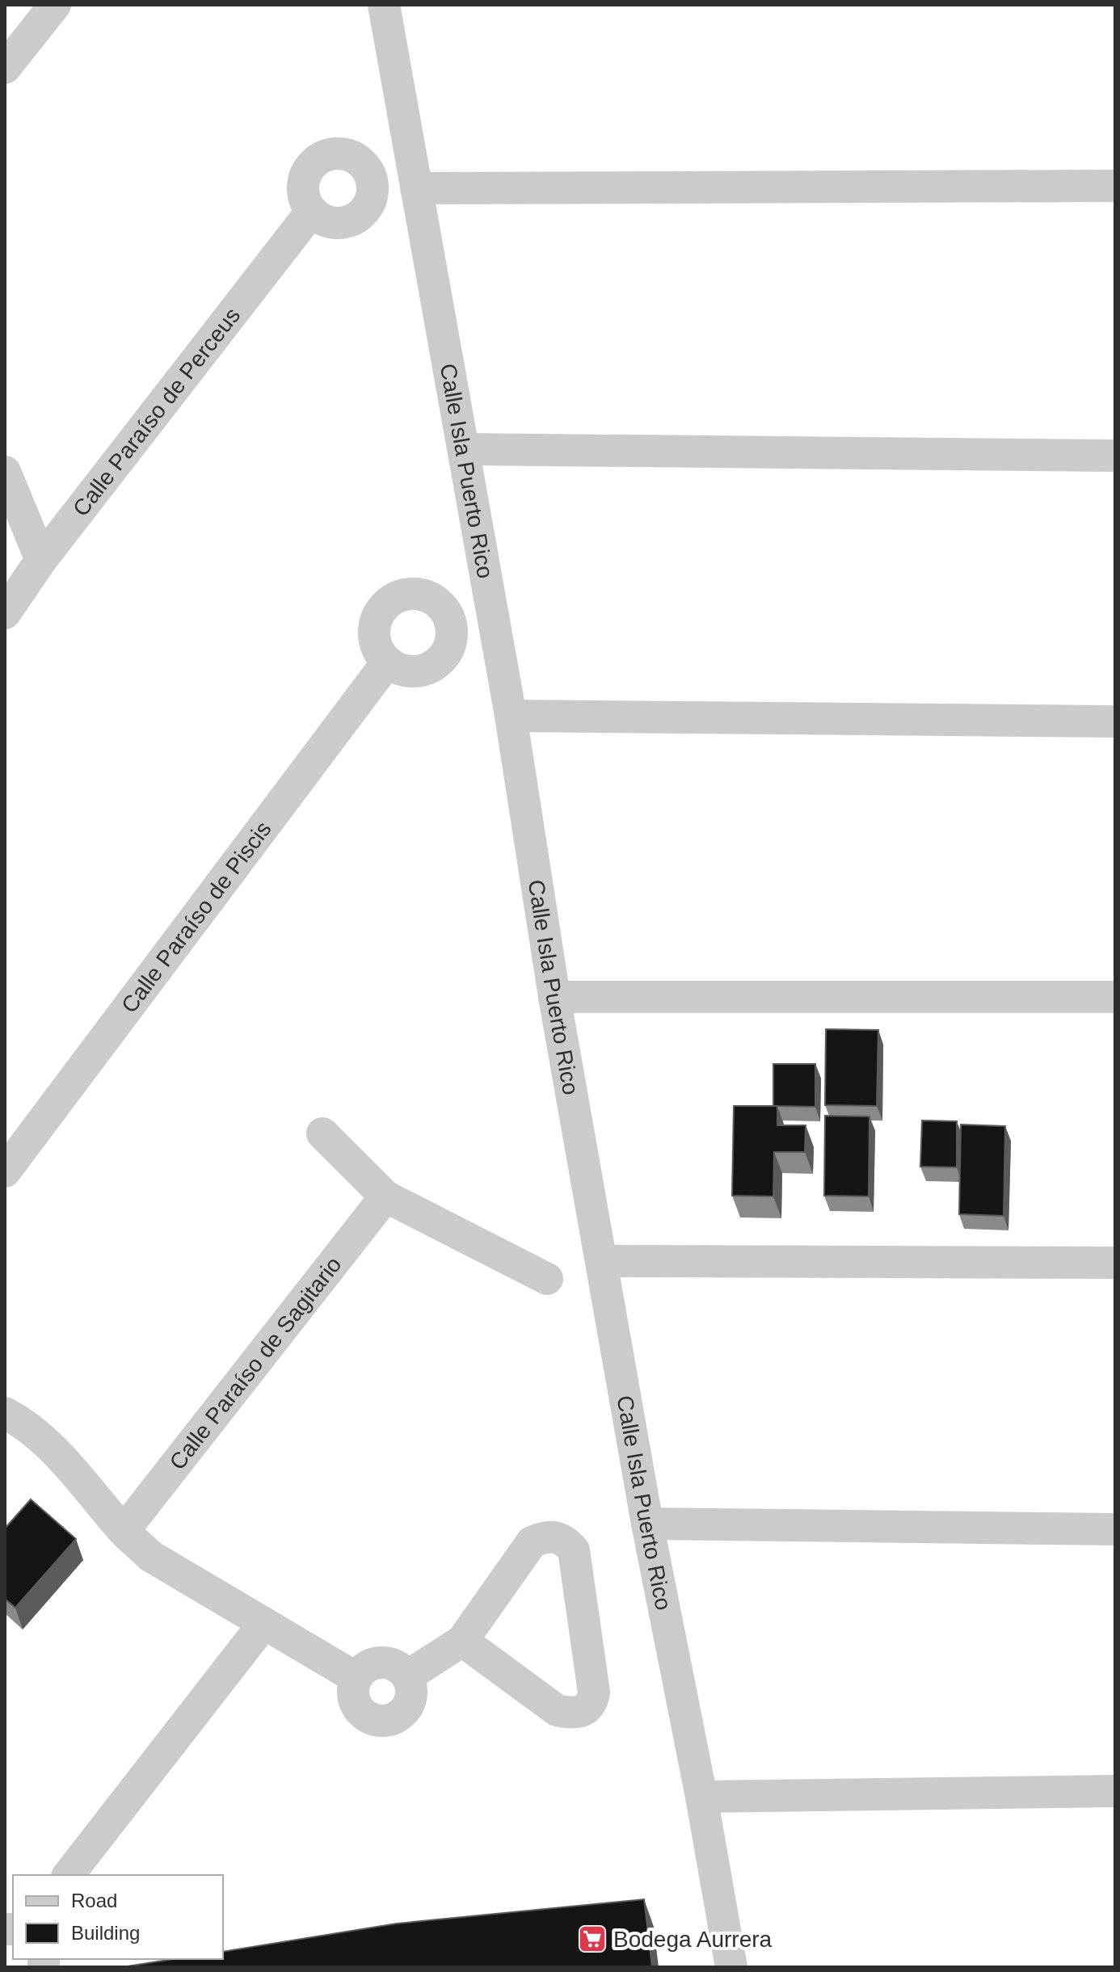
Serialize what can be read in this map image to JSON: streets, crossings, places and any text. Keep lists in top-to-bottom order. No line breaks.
{"streets":{"street":["Calle Paraíso de Perceus","Calle Isla Puerto Rico","Calle Paraíso de Piscis","Calle Paraíso de Sagitario"]},"places":{"supermarket":["Bodega Aurrera"]},"legend":["Road","Building"]}
